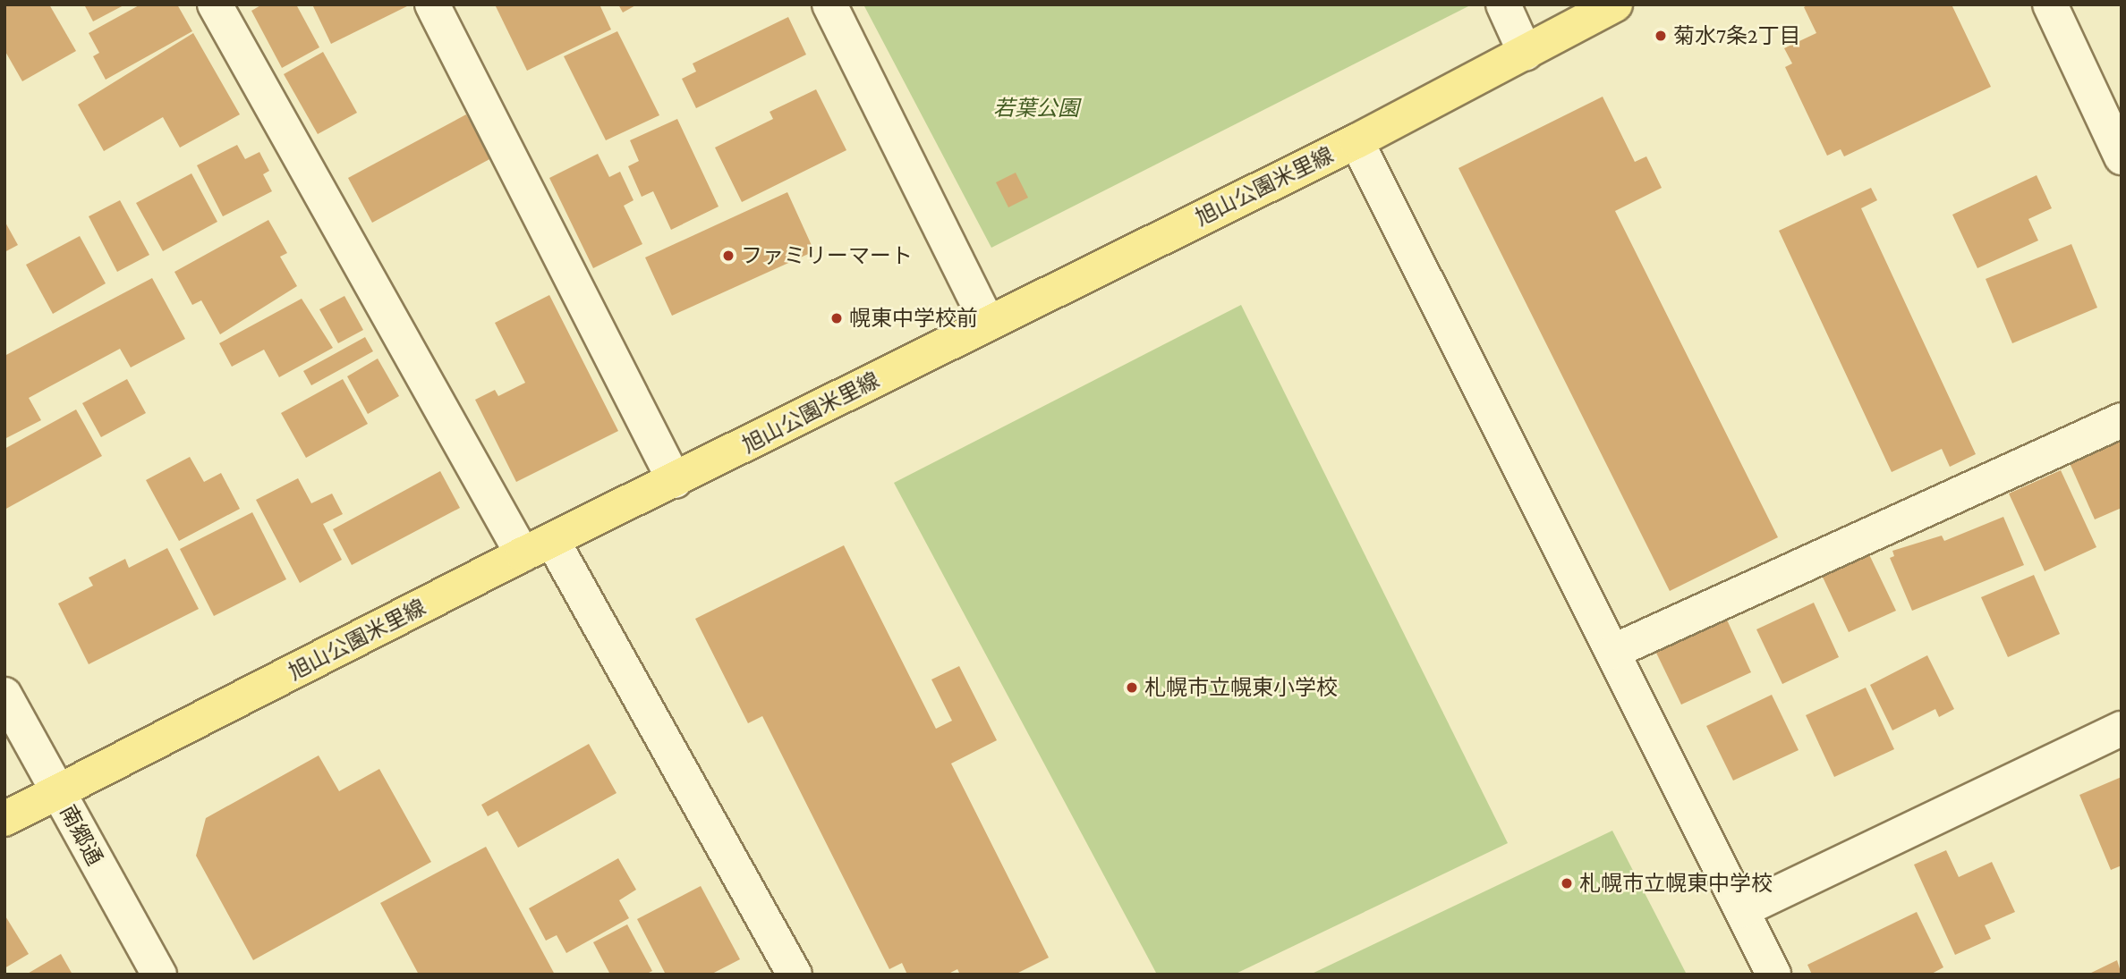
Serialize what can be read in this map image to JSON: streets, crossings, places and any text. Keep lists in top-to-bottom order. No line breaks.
{"streets":{"main road":["旭山公園米里線"],"street":["南郷通"]},"crossings":[["旭山公園米里線","南郷通"]],"parks":["若葉公園"],"places":["菊水7条2丁目","ファミリーマート","幌東中学校前","札幌市立幌東小学校","札幌市立幌東中学校"]}
